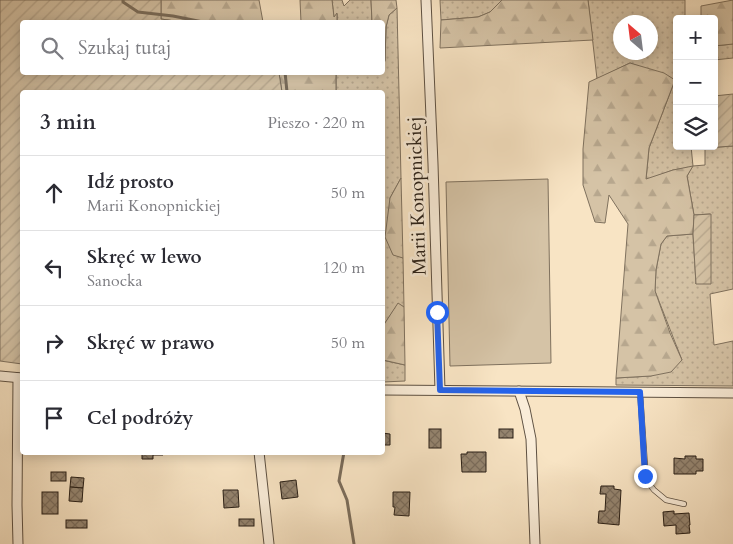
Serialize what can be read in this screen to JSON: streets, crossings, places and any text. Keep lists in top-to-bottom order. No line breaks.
{"streets":{"street":["Marii Konopnickiej"]},"north":"top left","page":{"map_buttons":["+","−"],"search":"Szukaj tutaj","heading":["3 min","Pieszo · 220 m"],"list":[["Idź prosto","Marii Konopnickiej","50 m"],["Skręć w lewo","Sanocka","120 m"],["Skręć w prawo","50 m"],"Cel podróży"]}}
